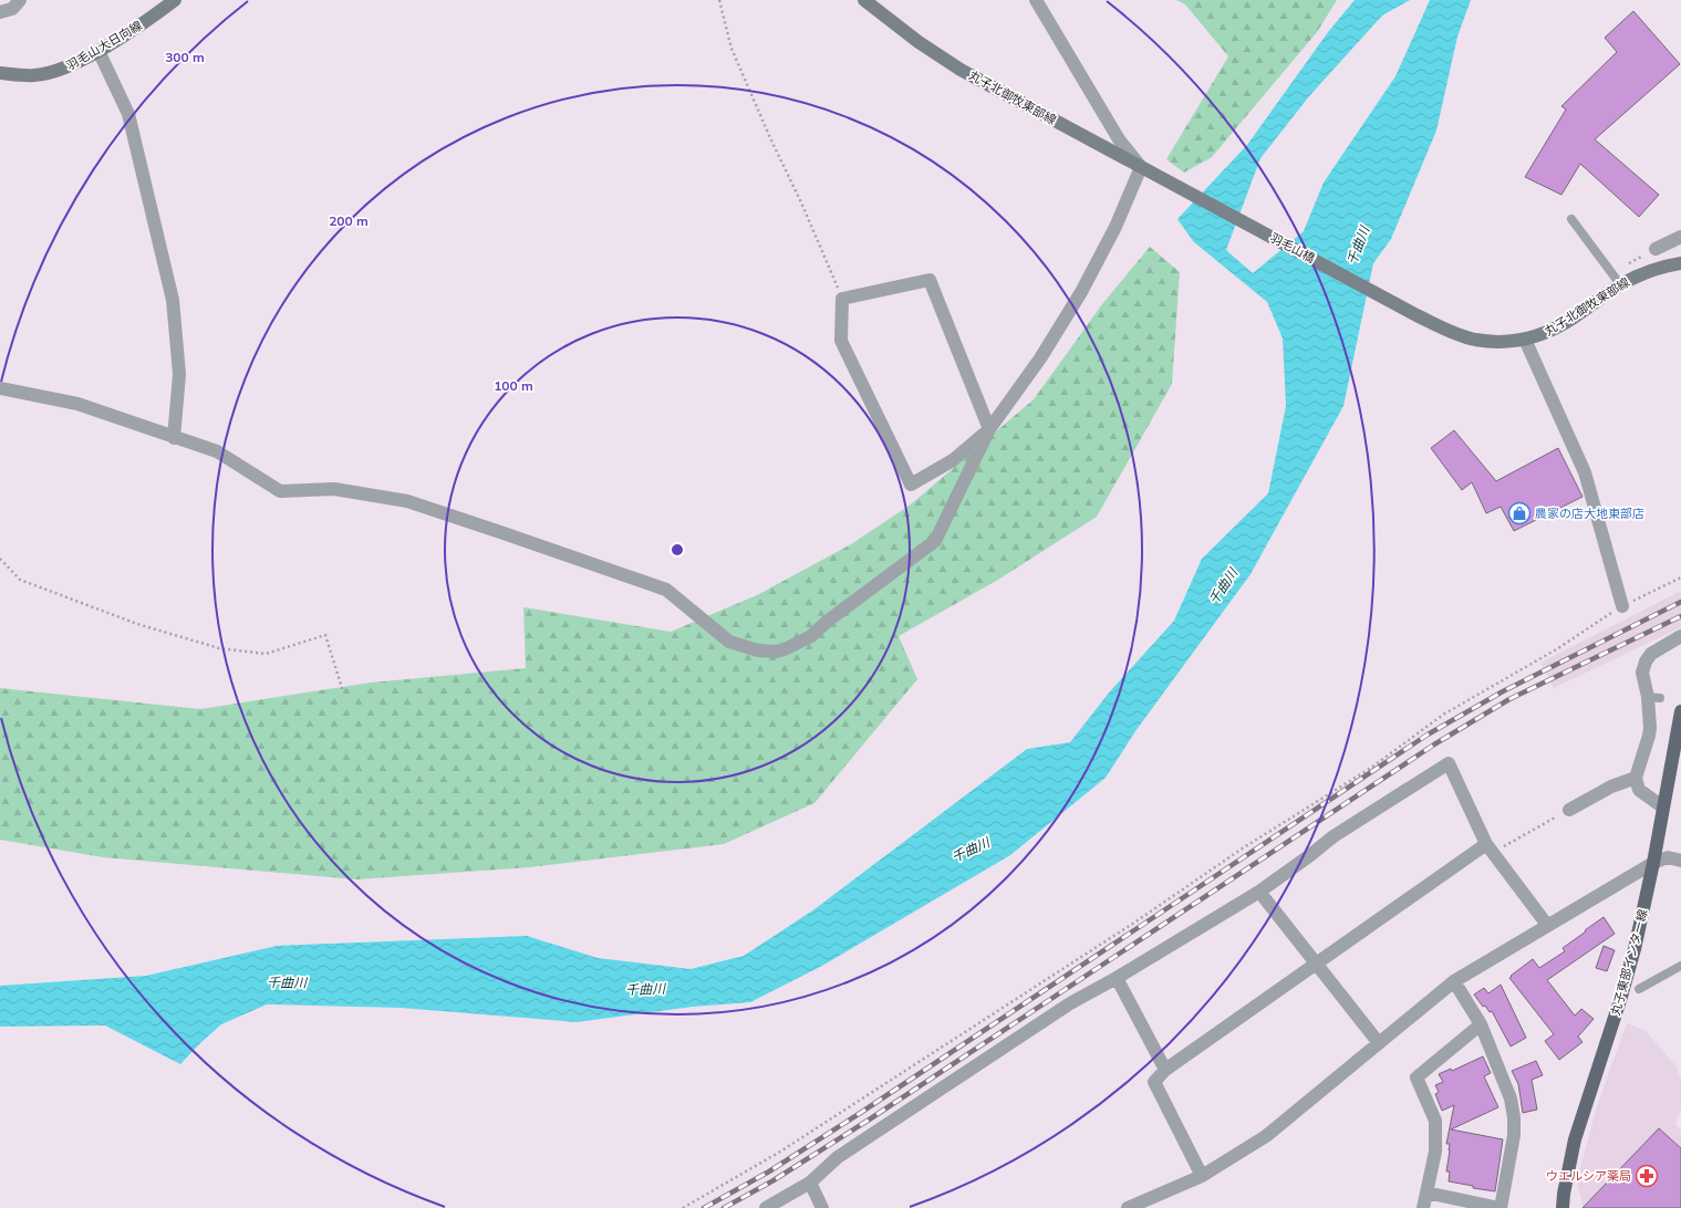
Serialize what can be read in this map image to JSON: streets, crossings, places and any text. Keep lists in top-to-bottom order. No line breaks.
{"streets":{"main road":["羽毛山大日向線","丸子北御牧東部線","羽毛山橋","丸子東部インター線"]},"crossings":[["丸子北御牧東部線","羽毛山橋"]],"water":["千曲川"],"places":{"shop":["農家の店大地東部店"],"pharmacy":["ウエルシア薬局"]},"rings":["300 m","200 m","100 m"]}
